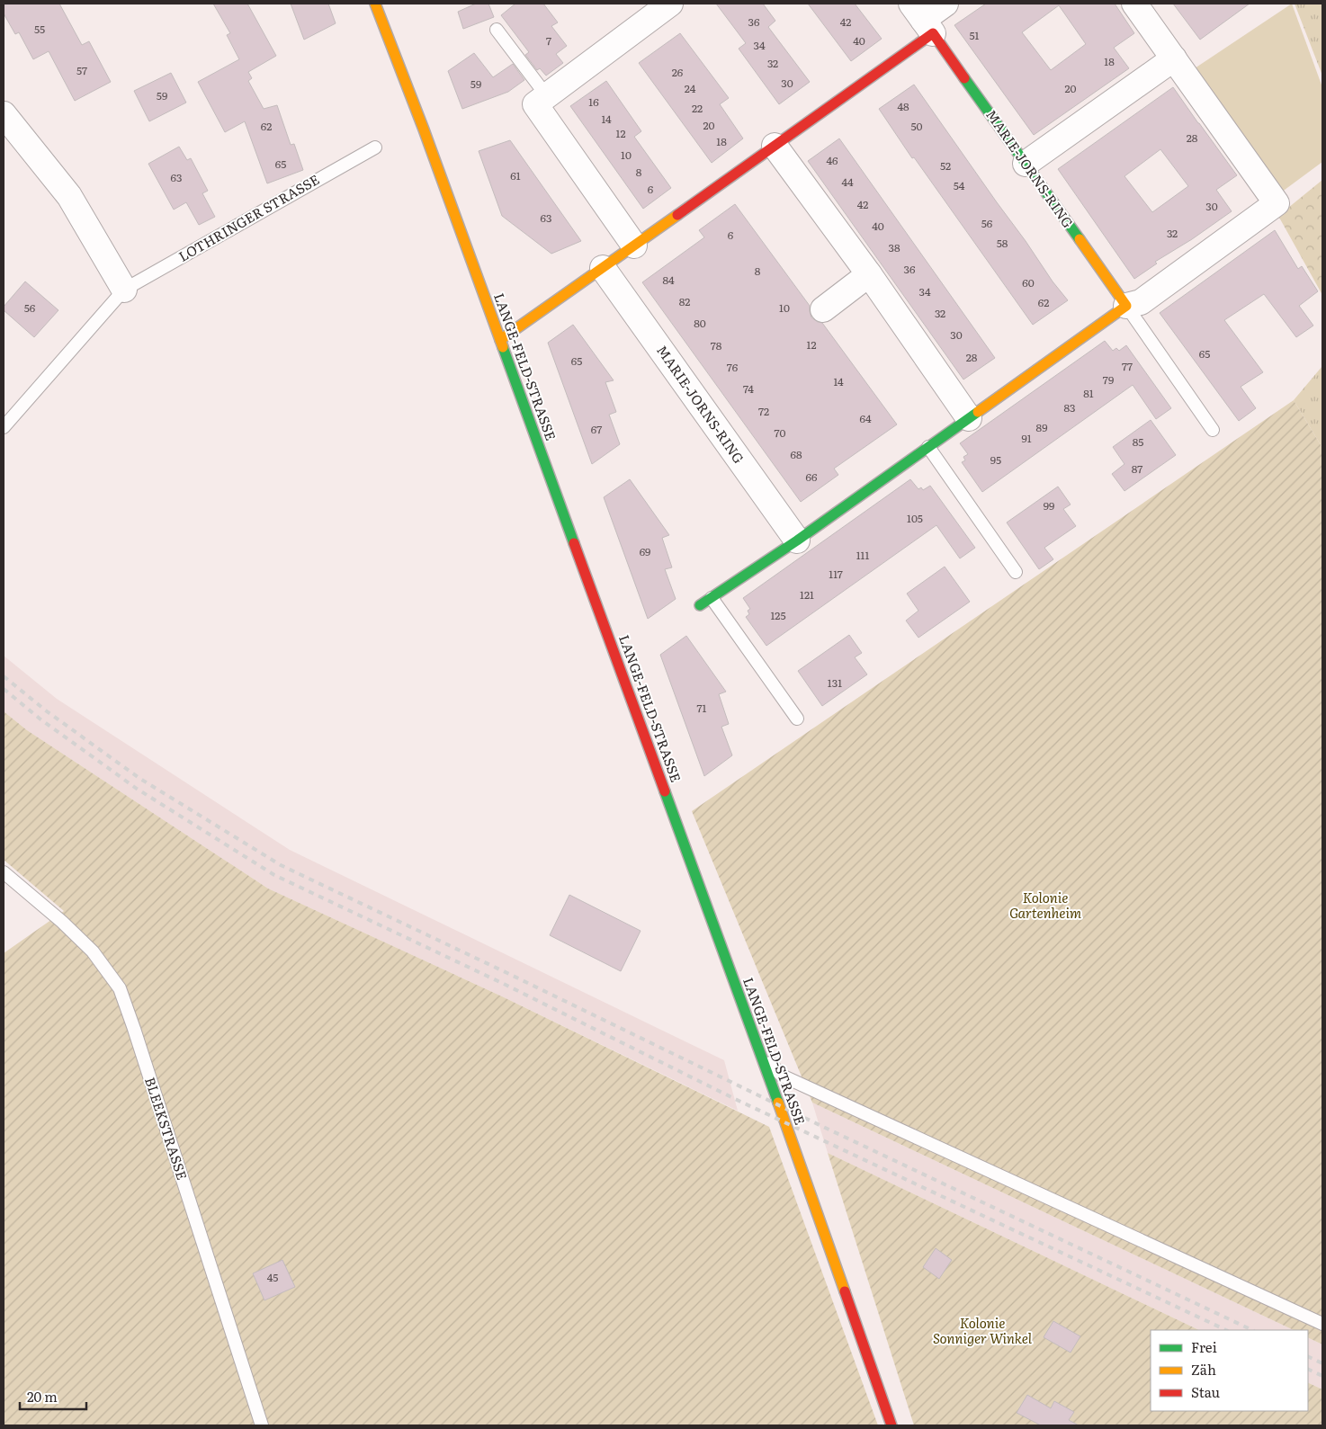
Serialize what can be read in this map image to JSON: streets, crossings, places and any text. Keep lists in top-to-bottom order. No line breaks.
{"streets":{"street":["MARIE-JORNS-RING","LANGE-FELD-STRASSE"],"lane":["LOTHRINGER STRASSE","BLEEKSTRASSE"]},"parks":["Kolonie Gartenheim","Kolonie Sonniger Winkel"],"house_numbers":["36","42","55","51","7","40","34","18","32","57","26","30","59","24","20","59","16","48","22","14","20","62","50","12","28","18","10","46","65","52","8","61","63","44","54","6","42","30","63","56","40","32","6","58","38","36","8","84","60","34","82","62","56","10","32","80","30","12","78","65","28","65","77","76","79","14","74","81","83","72","64","89","67","70","91","85","68","95","87","66","99","105","69","111","117","121","125","131","71","45"],"legend":["Frei","Zäh","Stau"],"scale_bar":"20 m"}
